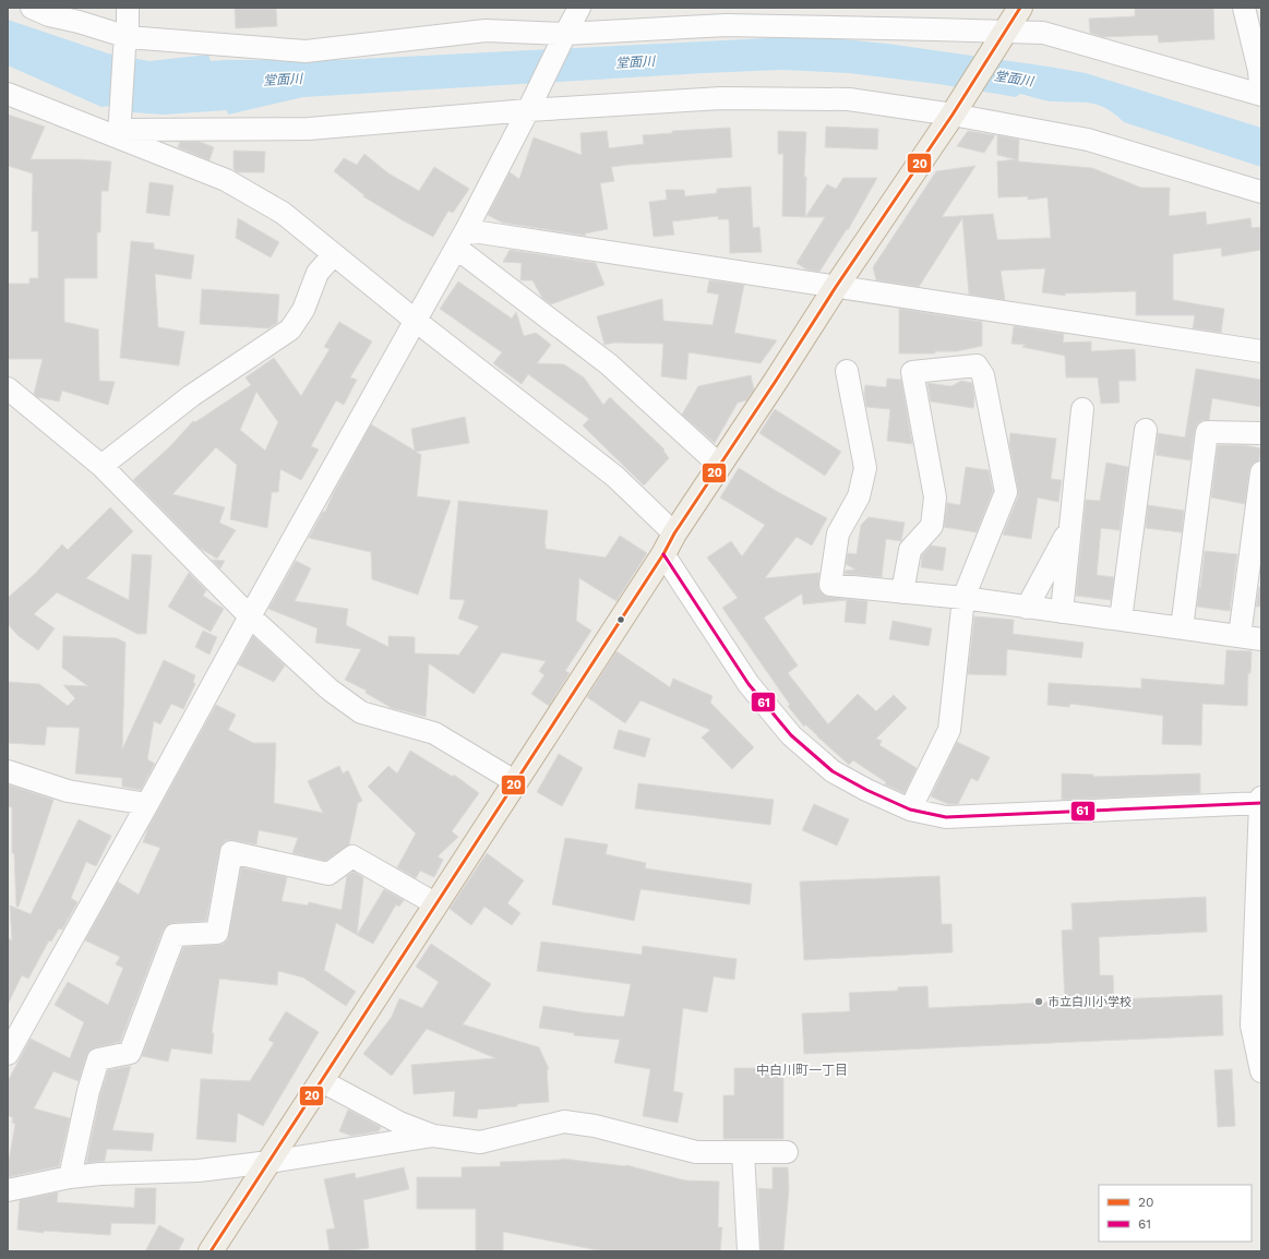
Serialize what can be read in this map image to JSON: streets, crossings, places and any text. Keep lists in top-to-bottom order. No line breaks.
{"districts":["中白川町一丁目"],"water":["堂面川"],"places":["市立白川小学校"],"lines":["transit line 20","transit line 61"],"legend":["20","61"]}
